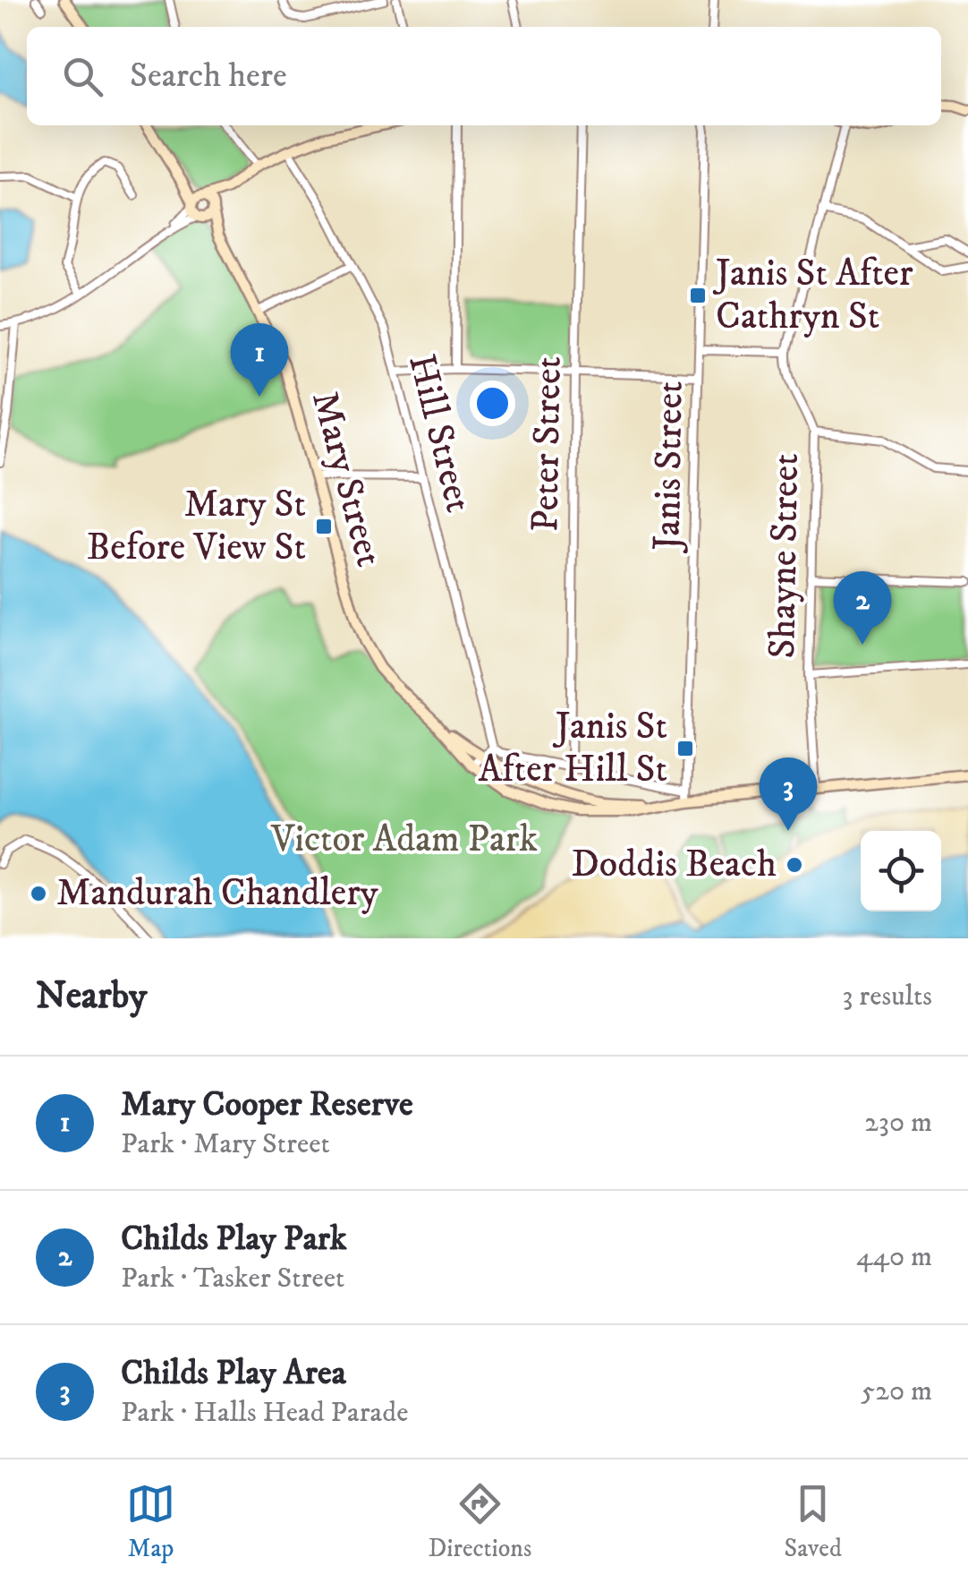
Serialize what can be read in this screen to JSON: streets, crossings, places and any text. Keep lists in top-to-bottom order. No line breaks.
{"streets":{"street":["Hill Street","Peter Street","Janis Street","Mary Street","Shayne Street"]},"parks":["Victor Adam Park"],"places":{"transit":["Janis St After Cathryn St","Mary St Before View St","Janis St After Hill St"],"other":["Doddis Beach","Mandurah Chandlery"]},"page":{"search":"Search here","pins":["1","2","3"],"heading":["Nearby","3 results"],"list":[{"mark":"1","name":"Mary Cooper Reserve","note":"Park · Mary Street","value":"230 m"},{"mark":"2","name":"Childs Play Park","note":"Park · Tasker Street","value":"440 m"},{"mark":"3","name":"Childs Play Area","note":"Park · Halls Head Parade","value":"520 m"}],"nav":["Map","Directions","Saved"]}}
